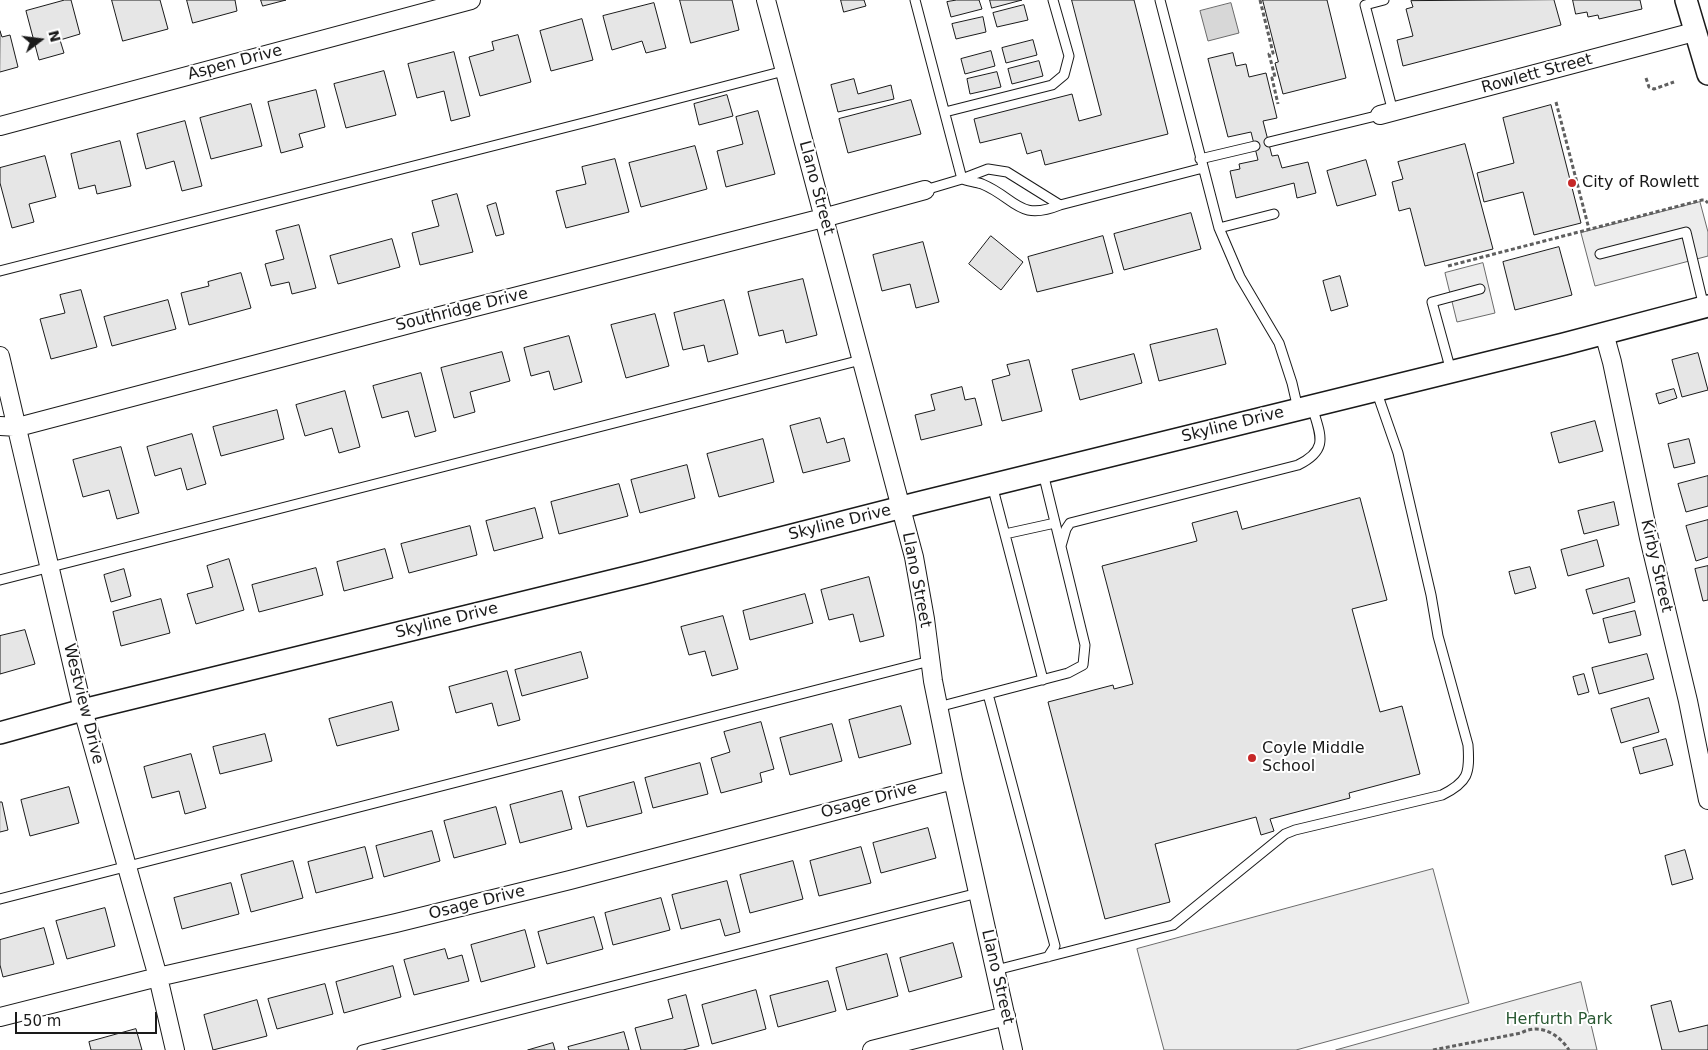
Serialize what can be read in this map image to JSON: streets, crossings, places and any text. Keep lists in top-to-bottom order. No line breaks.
{"streets":{"street":["Aspen Drive","Rowlett Street","Llano Street","Southridge Drive","Skyline Drive","Kirby Street","Westview Drive","Osage Drive"]},"crossings":[["Llano Street","Southridge Drive"],["Llano Street","Skyline Drive"],["Llano Street","Osage Drive"],["Southridge Drive","Westview Drive"],["Skyline Drive","Kirby Street"],["Skyline Drive","Westview Drive"],["Westview Drive","Osage Drive"]],"parks":["Herfurth Park"],"places":["City of Rowlett","Coyle Middle School"],"scale_bar":"50 m","north":"right"}
